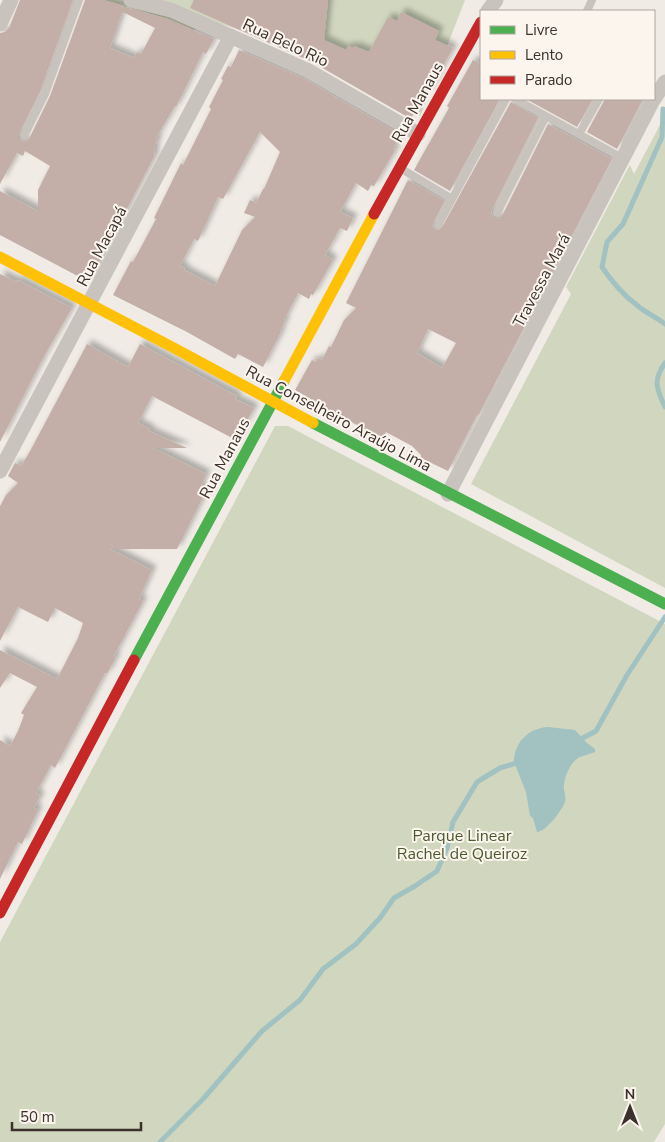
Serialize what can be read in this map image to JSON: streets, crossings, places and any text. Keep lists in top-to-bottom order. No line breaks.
{"streets":{"street":["Rua Belo Rio","Rua Manaus","Rua Macapá","Travessa Mará","Rua Conselheiro Araújo Lima"]},"crossings":[["Rua Belo Rio","Rua Manaus"],["Rua Belo Rio","Rua Macapá"],["Rua Manaus","Rua Conselheiro Araújo Lima"],["Rua Macapá","Rua Conselheiro Araújo Lima"],["Travessa Mará","Rua Conselheiro Araújo Lima"]],"parks":["Parque Linear Rachel de Queiroz"],"legend":["Livre","Lento","Parado"],"scale_bar":"50 m","north":"top"}
